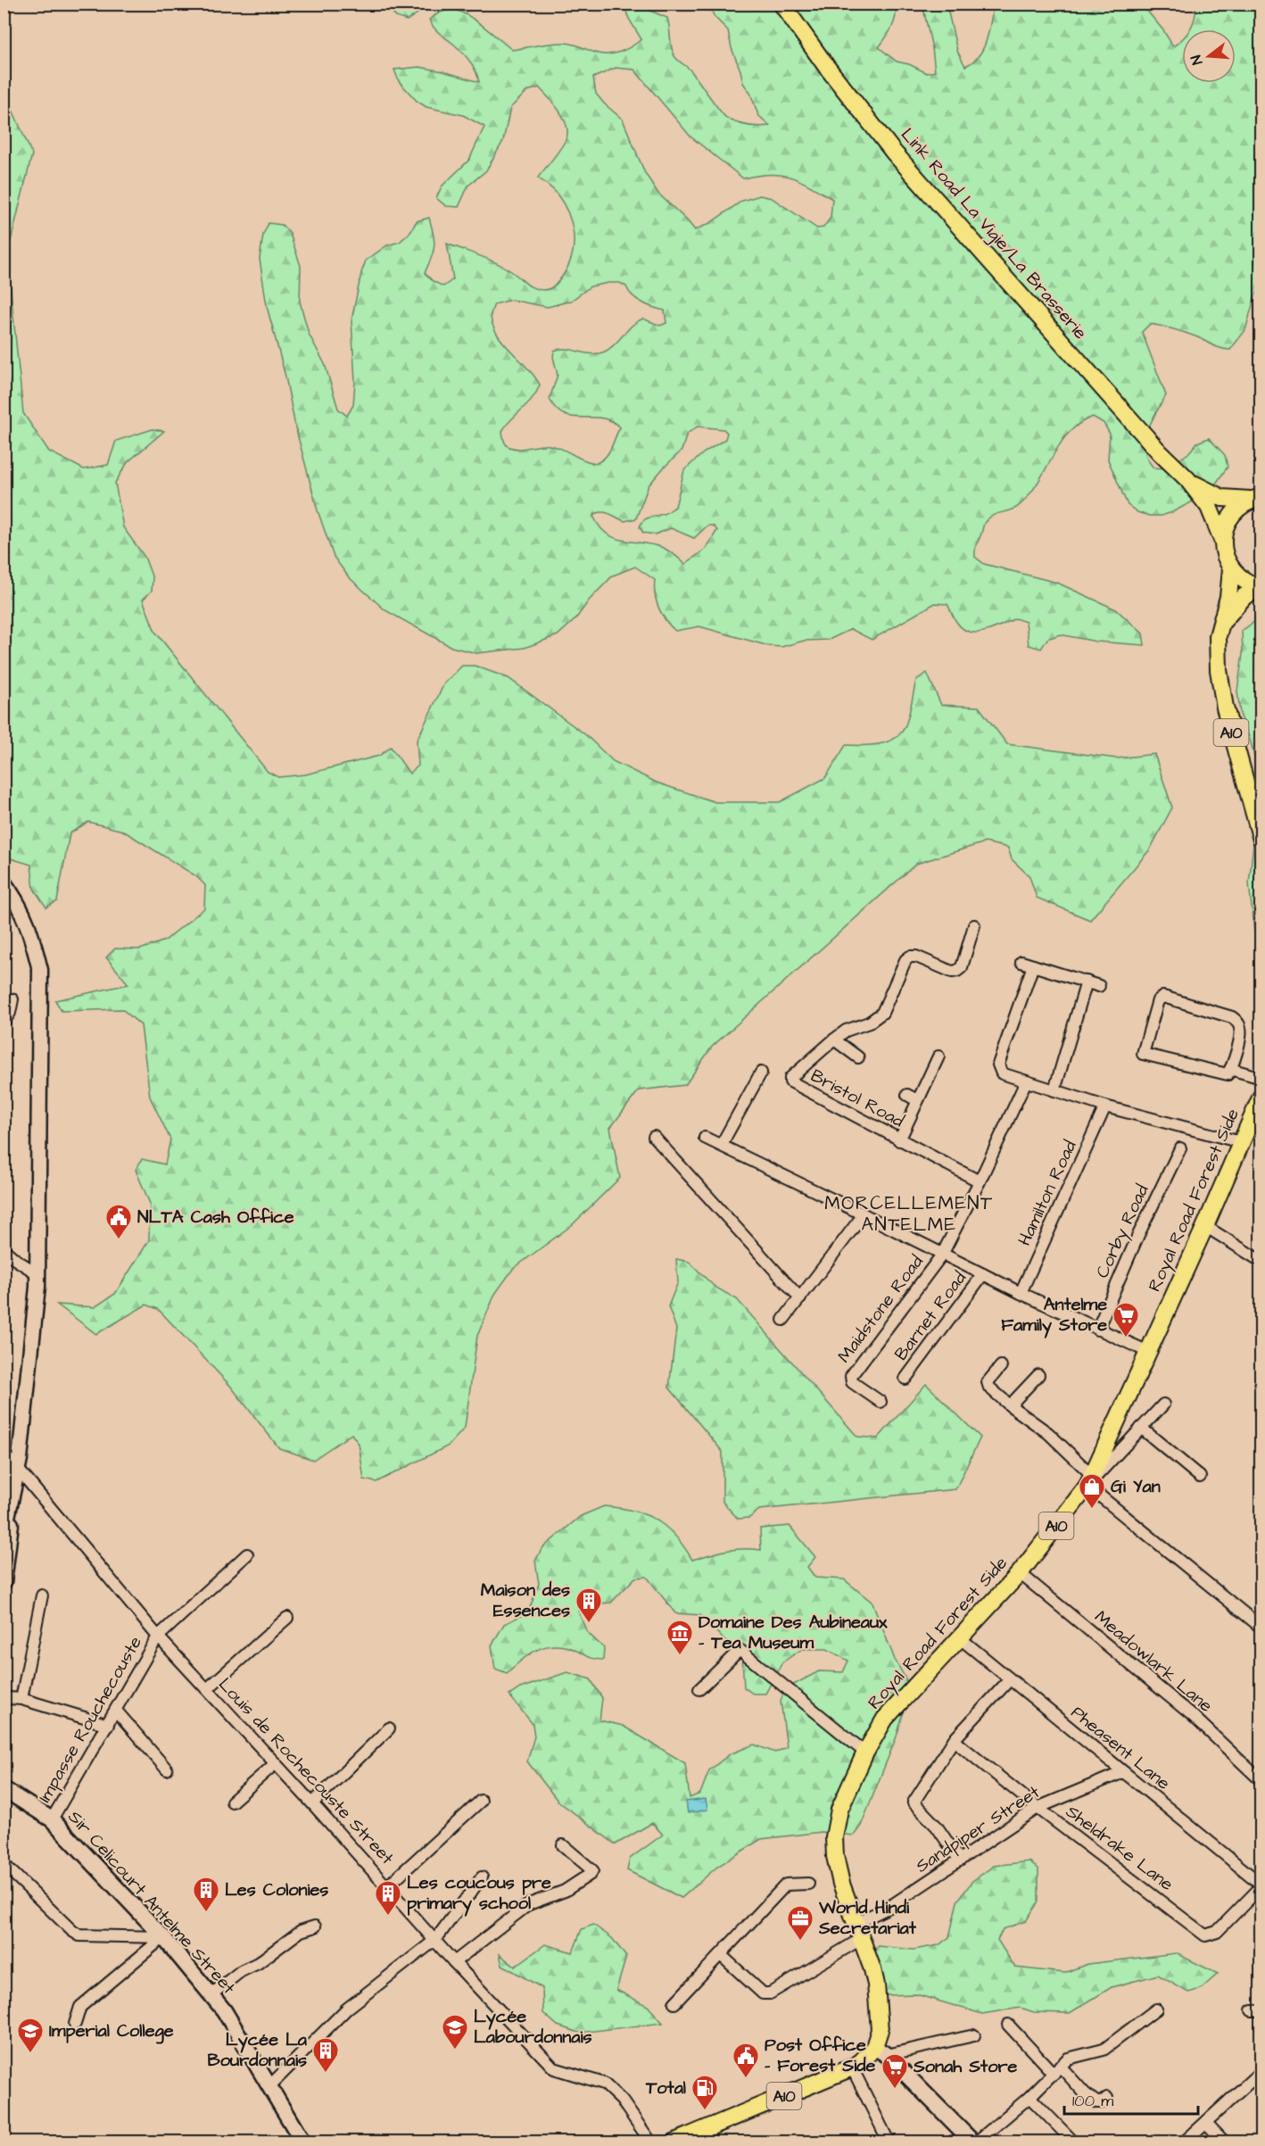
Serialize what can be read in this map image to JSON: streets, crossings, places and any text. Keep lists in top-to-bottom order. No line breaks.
{"streets":{"main road":["Link Road La Vigie/La Brasserie","A10","Royal Road Forest Side"],"street":["Bristol Road","Hamilton Road","Corby Road","Maidstone Road","Barnet Road","Meadowlark Lane","Impasse Rouchecouste","Pheasent Lane","Louis de Rochecouste Street","Sandpiper Street","Sheldrake Lane","Sir Celicourt Antelme Street"]},"crossings":[["Bristol Road","Maidstone Road"],["Royal Road Forest Side","Meadowlark Lane"],["Royal Road Forest Side","Pheasent Lane"],["Royal Road Forest Side","Sandpiper Street"],["Impasse Rouchecouste","Louis de Rochecouste Street"],["Impasse Rouchecouste","Sir Celicourt Antelme Street"],["Pheasent Lane","Sandpiper Street"],["Pheasent Lane","Sheldrake Lane"],["Sandpiper Street","Sheldrake Lane"]],"districts":["MORCELLEMENT ANTELME"],"places":{"public building":["NLTA Cash Office","Post Office - Forest Side"],"supermarket":["Antelme Family Store","Sonah Store"],"shop":["Gi Yan"],"building":["Maison des Essences","Les Colonies","Les coucous pre primary school","Lycée La Bourdonnais"],"museum":["Domaine Des Aubineaux - Tea Museum"],"office":["World Hindi Secretariat"],"school or university":["Lycée Labourdonnais","Imperial College"],"fuel station":["Total"]},"scale_bar":"100 m","north":"left"}
